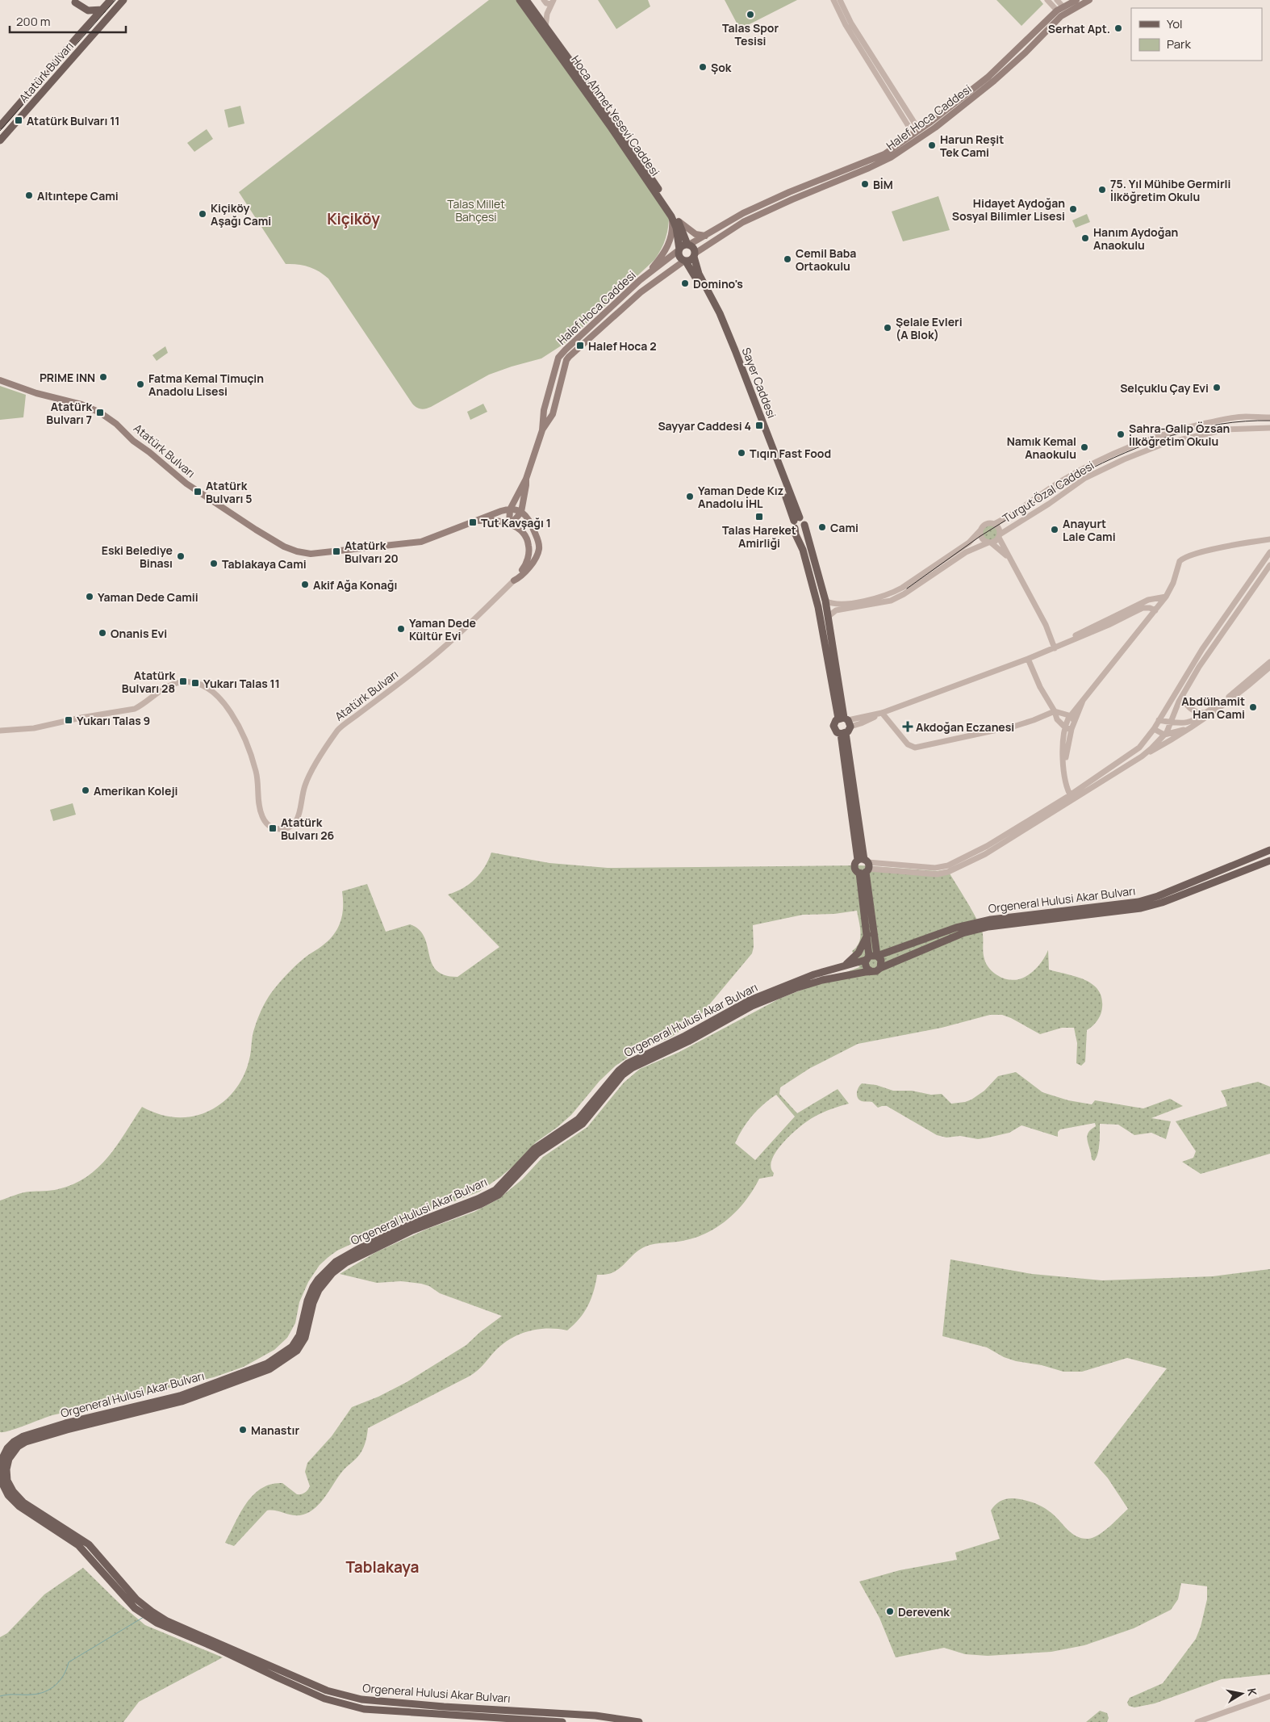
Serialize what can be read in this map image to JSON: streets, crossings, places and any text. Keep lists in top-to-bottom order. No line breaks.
{"streets":{"main road":["Atatürk Bulvarı","Hoca Ahmet Yesevi Caddesi","Halef Hoca Caddesi","Sayer Caddesi","Orgeneral Hulusi Akar Bulvarı"],"street":["Turgut Özal Caddesi"]},"crossings":[["Hoca Ahmet Yesevi Caddesi","Halef Hoca Caddesi"],["Hoca Ahmet Yesevi Caddesi","Sayer Caddesi"],["Halef Hoca Caddesi","Sayer Caddesi"]],"districts":["Kiçiköy","Tablakaya"],"parks":["Talas Millet Bahçesi"],"places":{"other":["Talas Spor Tesisi","Serhat Apt.","Şok","Harun Reşit Tek Cami","BİM","75. Yıl Mühibe Germirli İlköğretim Okulu","Altıntepe Cami","Hidayet Aydoğan Sosyal Bilimler Lisesi","Kiçiköy Aşağı Cami","Hanım Aydoğan Anaokulu","Cemil Baba Ortaokulu","Domino's","Şelale Evleri (A Blok)","PRIME INN","Fatma Kemal Timuçin Anadolu Lisesi","Selçuklu Çay Evi","Sahra-Galip Özsan İlköğretim Okulu","Namık Kemal Anaokulu","Tıqın Fast Food","Yaman Dede Kız Anadolu İHL","Cami","Anayurt Lale Cami","Eski Belediye Binası","Tablakaya Cami","Akif Ağa Konağı","Yaman Dede Camii","Yaman Dede Kültür Evi","Onanis Evi","Abdülhamit Han Cami","Amerikan Koleji","Manastır","Derevenk"],"transit":["Atatürk Bulvarı 11","Halef Hoca 2","Atatürk Bulvarı 7","Sayyar Caddesi 4","Atatürk Bulvarı 5","Talas Hareket Amirliği","Tut Kavşağı 1","Atatürk Bulvarı 20","Atatürk Bulvarı 28","Yukarı Talas 11","Yukarı Talas 9","Atatürk Bulvarı 26"],"health":["Akdoğan Eczanesi"]},"legend":["Yol","Park"],"scale_bar":"200 m","north":"right"}
